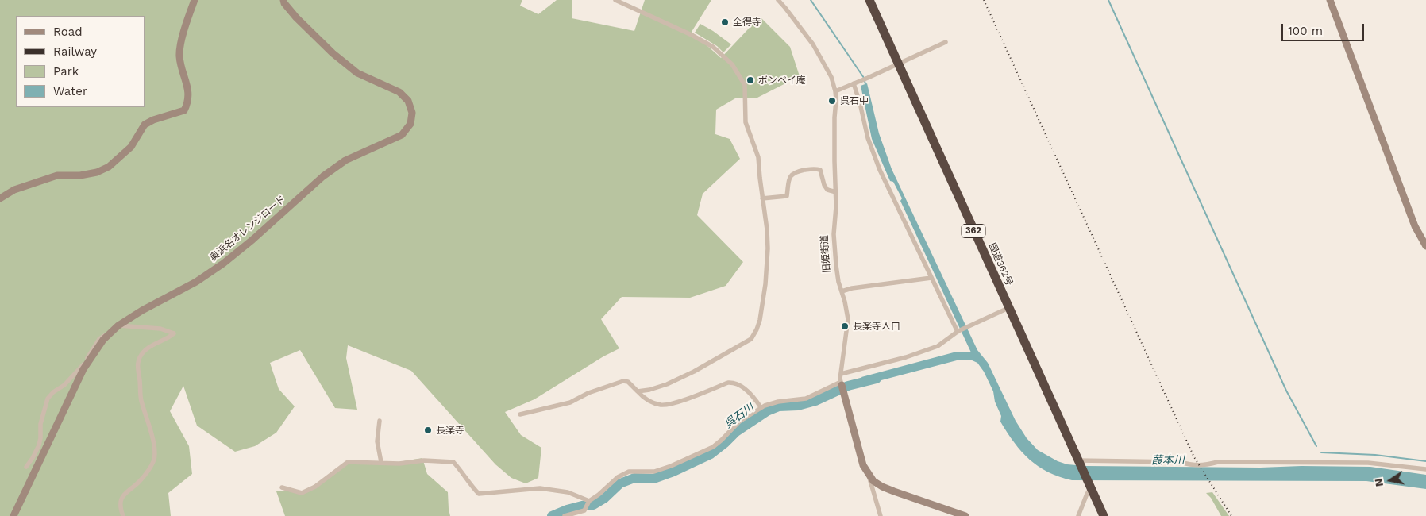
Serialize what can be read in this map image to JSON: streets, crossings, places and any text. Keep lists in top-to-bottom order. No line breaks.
{"streets":{"highway":["362","国道362号"],"street":["奥浜名オレンジロード","旧姫街道"]},"water":["呉石川","葭本川"],"places":["全得寺","ボンベイ庵","呉石中","長楽寺入口","長楽寺"],"legend":["Road","Railway","Park","Water"],"scale_bar":"100 m","north":"left"}
